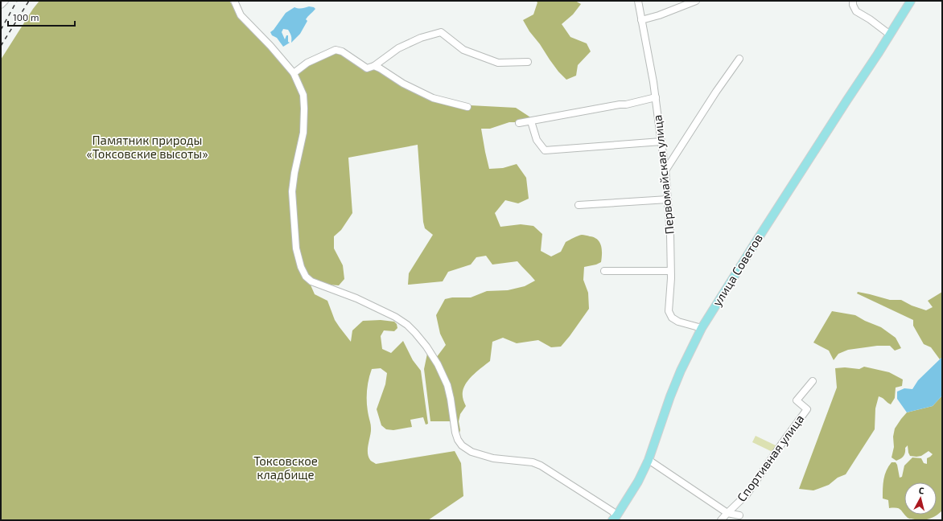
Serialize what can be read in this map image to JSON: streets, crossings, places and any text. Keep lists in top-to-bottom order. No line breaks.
{"streets":{"main road":["улица Советов"],"street":["Первомайская улица","Спортивная улица"]},"crossings":[["Первомайская улица","улица Советов"]],"parks":["Памятник природы «Токсовские высоты»","Токсовское кладбище"],"scale_bar":"100 m","north":"top"}
